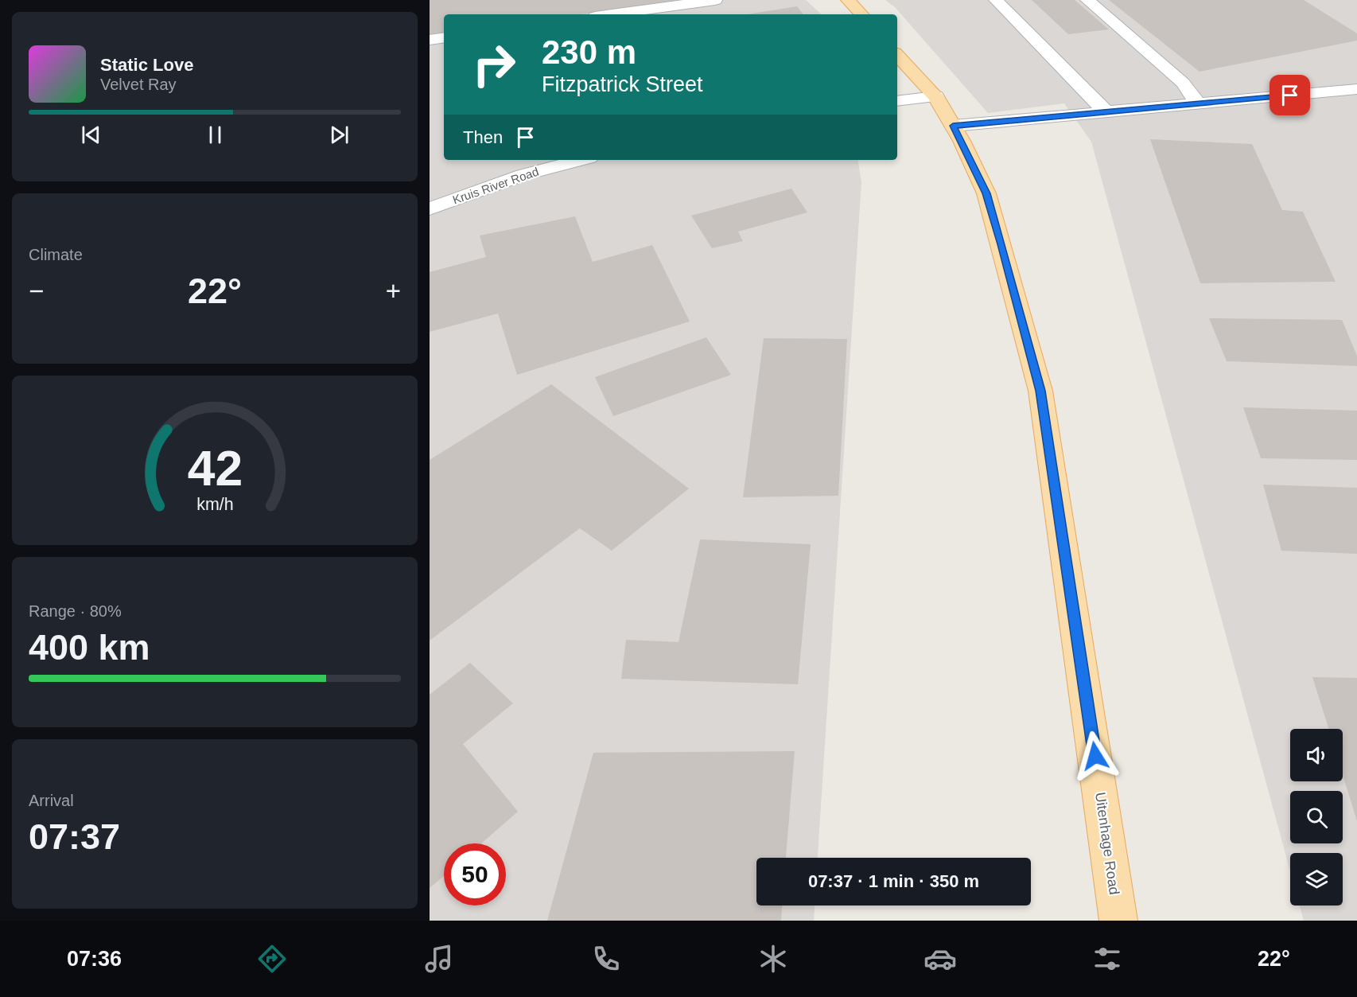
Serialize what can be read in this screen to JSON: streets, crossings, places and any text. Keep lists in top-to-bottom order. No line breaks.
{"streets":{"main road":["Uitenhage Road"],"lane":["Kruis River Road"]},"page":{"turn":["230 m","Fitzpatrick Street"],"song":["Static Love","Velvet Ray"],"then":"Then","tile":["Climate",["Range · 80%","400 km"],["Arrival","07:37"]],"heat":["−","22°","+"],"limit":"50","trip":"07:37 · 1 min · 350 m","tabs":["07:36","22°"],"gauge":["42","km/h"]}}
